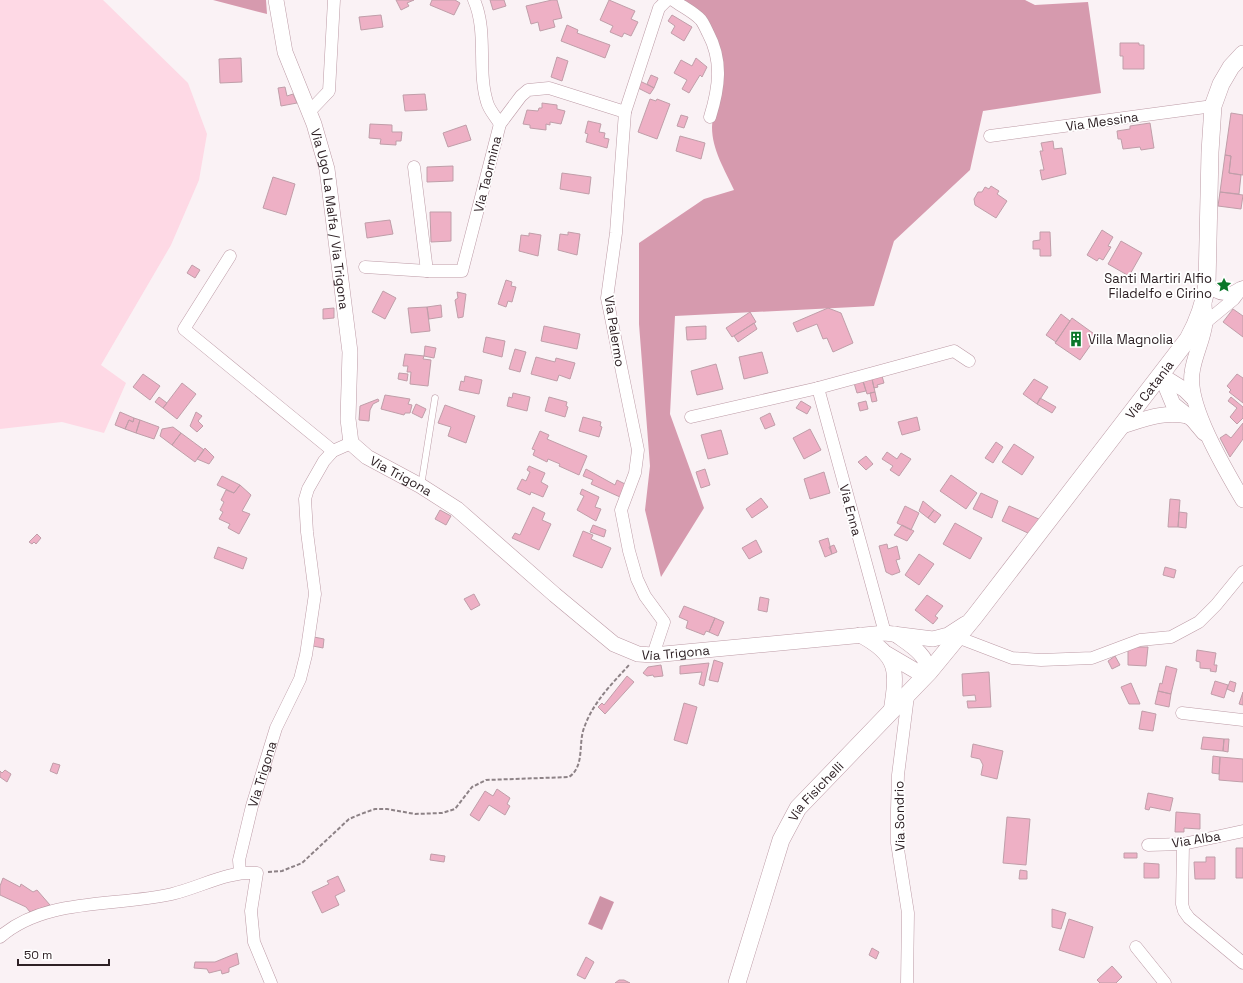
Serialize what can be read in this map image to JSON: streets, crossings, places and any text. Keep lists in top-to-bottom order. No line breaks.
{"streets":{"main road":["Via Catania","Via Fisichelli"],"street":["Via Messina","Via Taormina","Via Ugo La Malfa / Via Trigona","Via Palermo","Via Trigona","Via Enna","Via Sondrio","Via Alba"]},"crossings":[["Via Messina","Via Catania"],["Via Taormina","Via Palermo"],["Via Ugo La Malfa / Via Trigona","Via Trigona"],["Via Palermo","Via Trigona"],["Via Catania","Via Trigona"],["Via Catania","Via Fisichelli"],["Via Trigona","Via Enna"],["Via Fisichelli","Via Sondrio"]],"places":{"place":["Santi Martiri Alfio Filadelfo e Cirino"],"building":["Villa Magnolia"]},"scale_bar":"50 m"}
